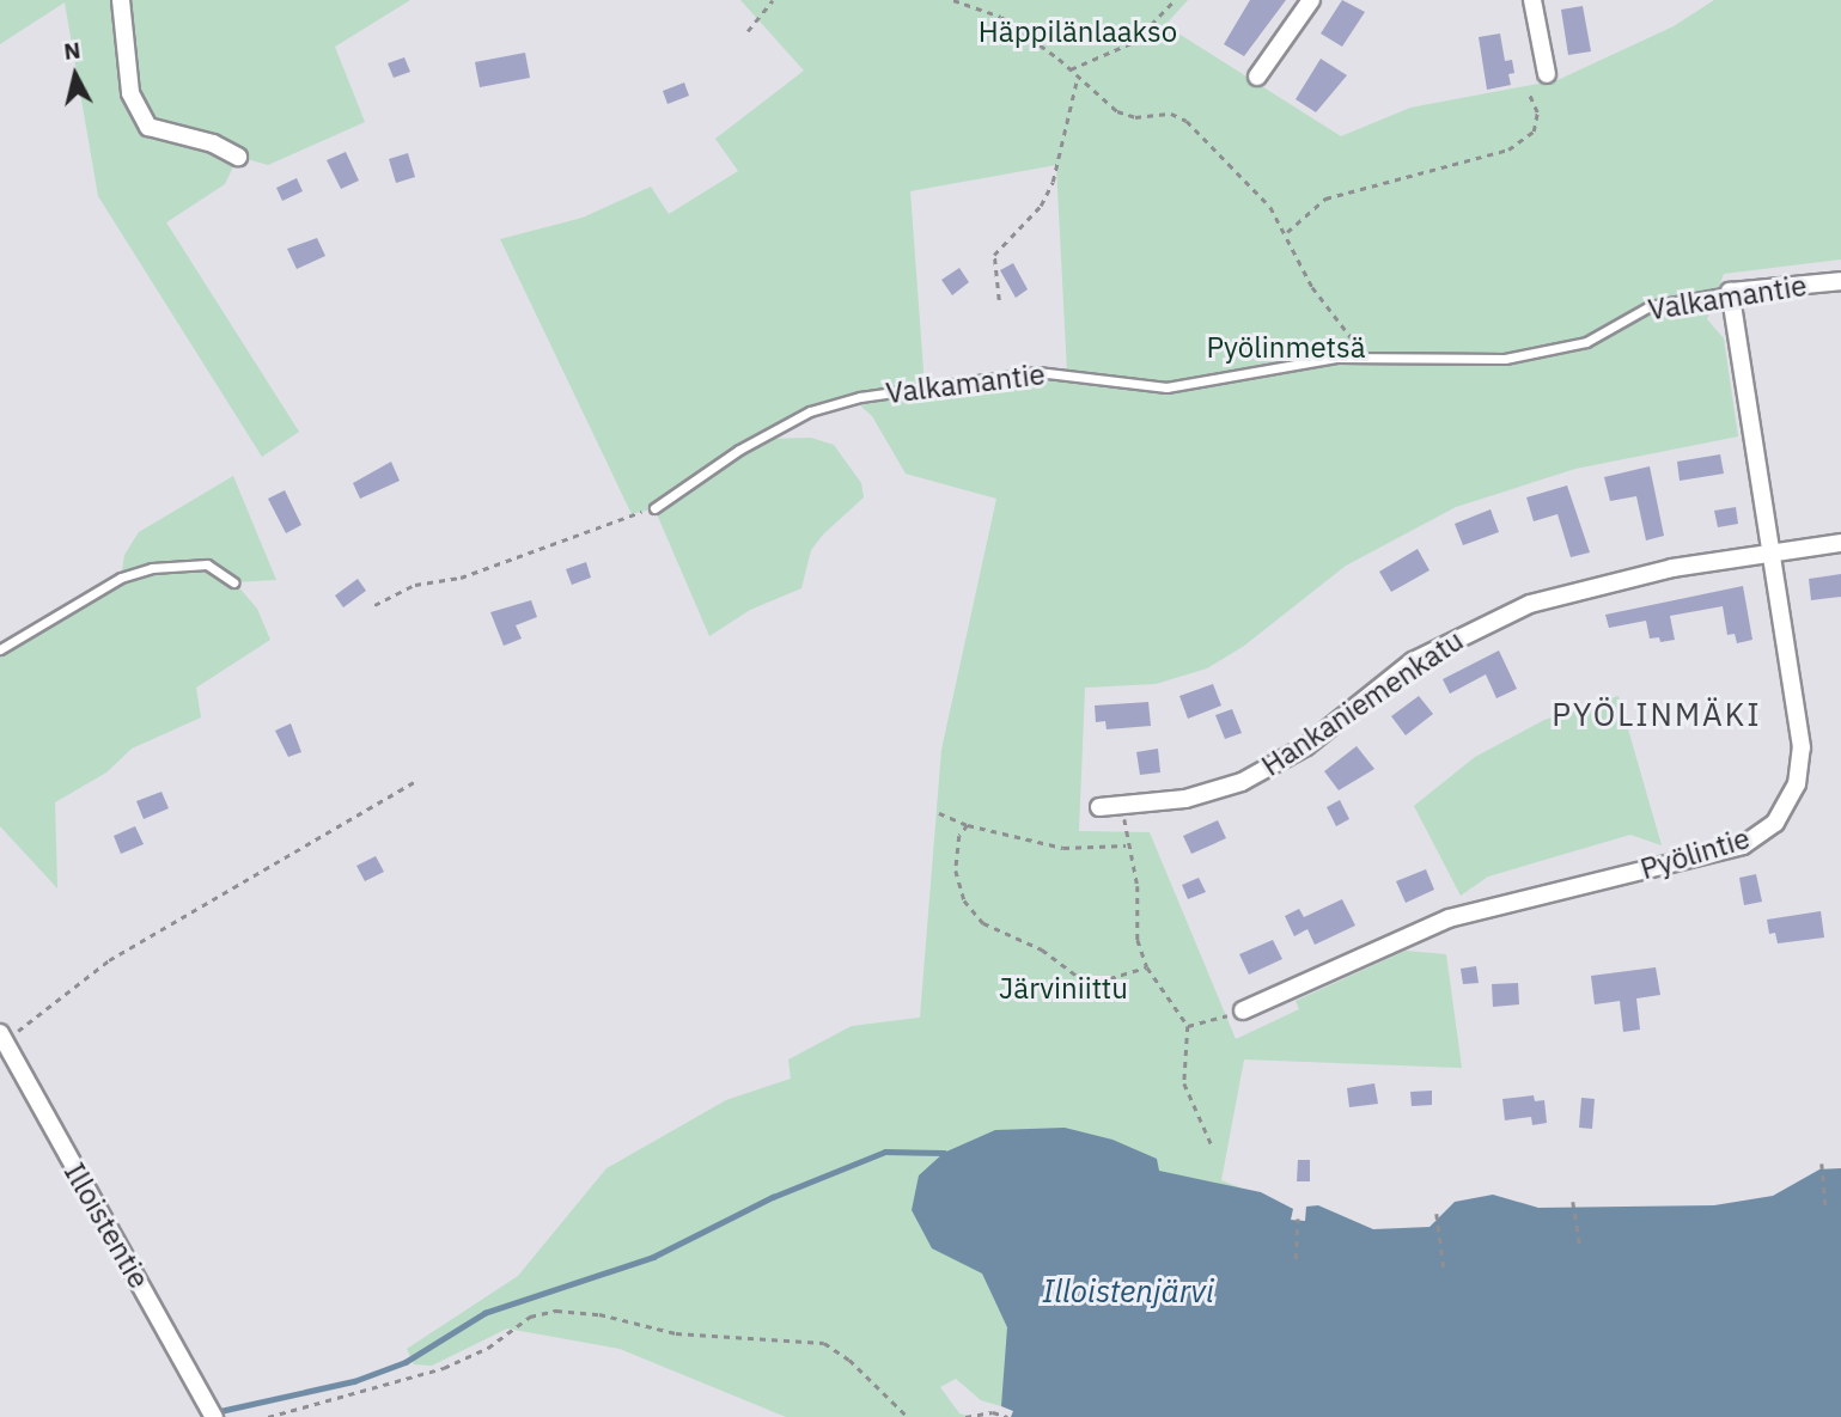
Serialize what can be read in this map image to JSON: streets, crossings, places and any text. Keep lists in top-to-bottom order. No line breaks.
{"streets":{"street":["Valkamantie","Hankaniemenkatu","Pyölintie","Illoistentie"]},"crossings":[["Valkamantie","Pyölintie"],["Hankaniemenkatu","Pyölintie"]],"districts":["PYÖLINMÄKI"],"water":["Illoistenjärvi"],"parks":["Häppilänlaakso","Pyölinmetsä","Järviniittu"],"north":"top"}
